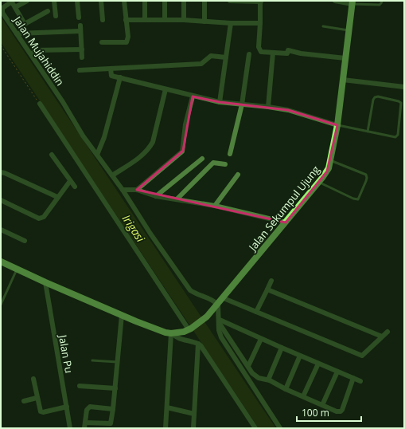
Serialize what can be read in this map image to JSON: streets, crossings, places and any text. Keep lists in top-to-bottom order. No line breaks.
{"streets":{"main road":["Jalan Sekumpul Ujung"],"street":["Jalan Mujahiddin","Jalan Pu"]},"crossings":[["Jalan Mujahiddin","Jalan Sekumpul Ujung"]],"water":["Irigasi"],"scale_bar":"100 m"}
